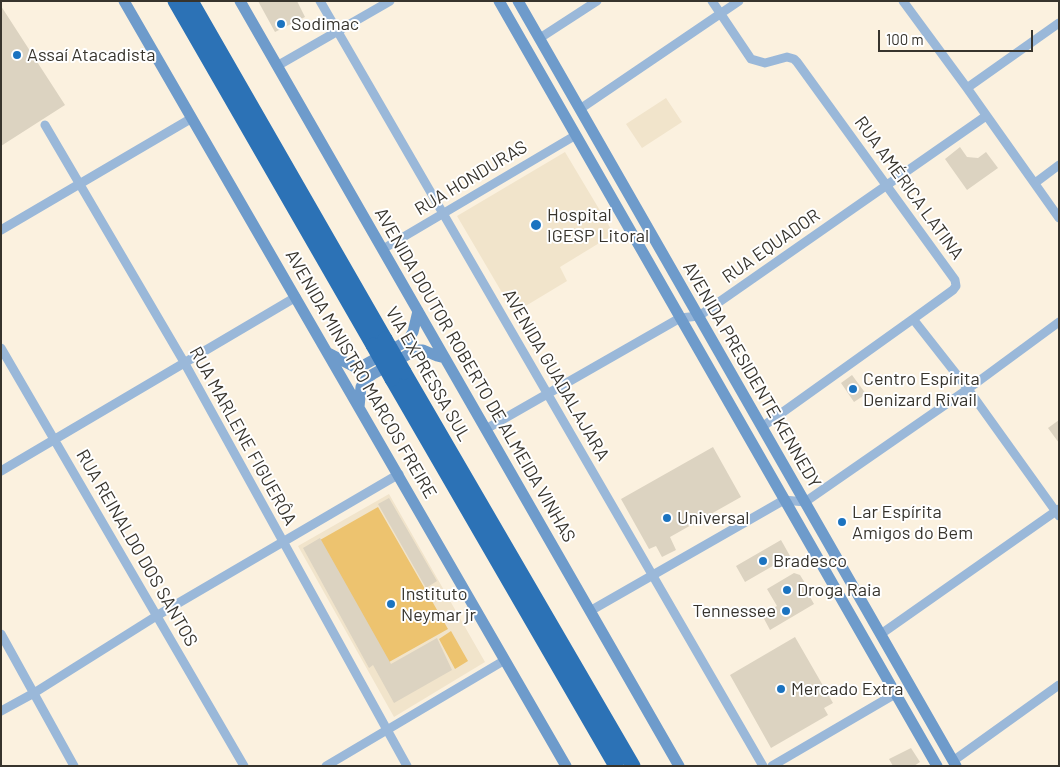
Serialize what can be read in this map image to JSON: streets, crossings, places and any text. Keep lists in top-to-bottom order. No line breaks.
{"streets":{"highway":["VIA EXPRESSA SUL"],"main road":["AVENIDA MINISTRO MARCOS FREIRE","AVENIDA DOUTOR ROBERTO DE ALMEIDA VINHAS","AVENIDA PRESIDENTE KENNEDY"],"street":["RUA HONDURAS","RUA AMÉRICA LATINA","RUA EQUADOR","AVENIDA GUADALAJARA","RUA MARLENE FIGUERÔA","RUA REINALDO DOS SANTOS"]},"crossings":[["RUA HONDURAS","AVENIDA DOUTOR ROBERTO DE ALMEIDA VINHAS"],["RUA HONDURAS","AVENIDA GUADALAJARA"],["RUA HONDURAS","AVENIDA PRESIDENTE KENNEDY"],["RUA AMÉRICA LATINA","RUA EQUADOR"],["RUA EQUADOR","AVENIDA DOUTOR ROBERTO DE ALMEIDA VINHAS"],["RUA EQUADOR","AVENIDA GUADALAJARA"],["RUA EQUADOR","AVENIDA PRESIDENTE KENNEDY"]],"places":["Sodimac","Assaí Atacadista","Hospital IGESP Litoral","Centro Espírita Denizard Rivail","Universal","Lar Espírita Amigos do Bem","Bradesco","Droga Raia","Instituto Neymar jr","Tennessee","Mercado Extra"],"scale_bar":"100 m"}
